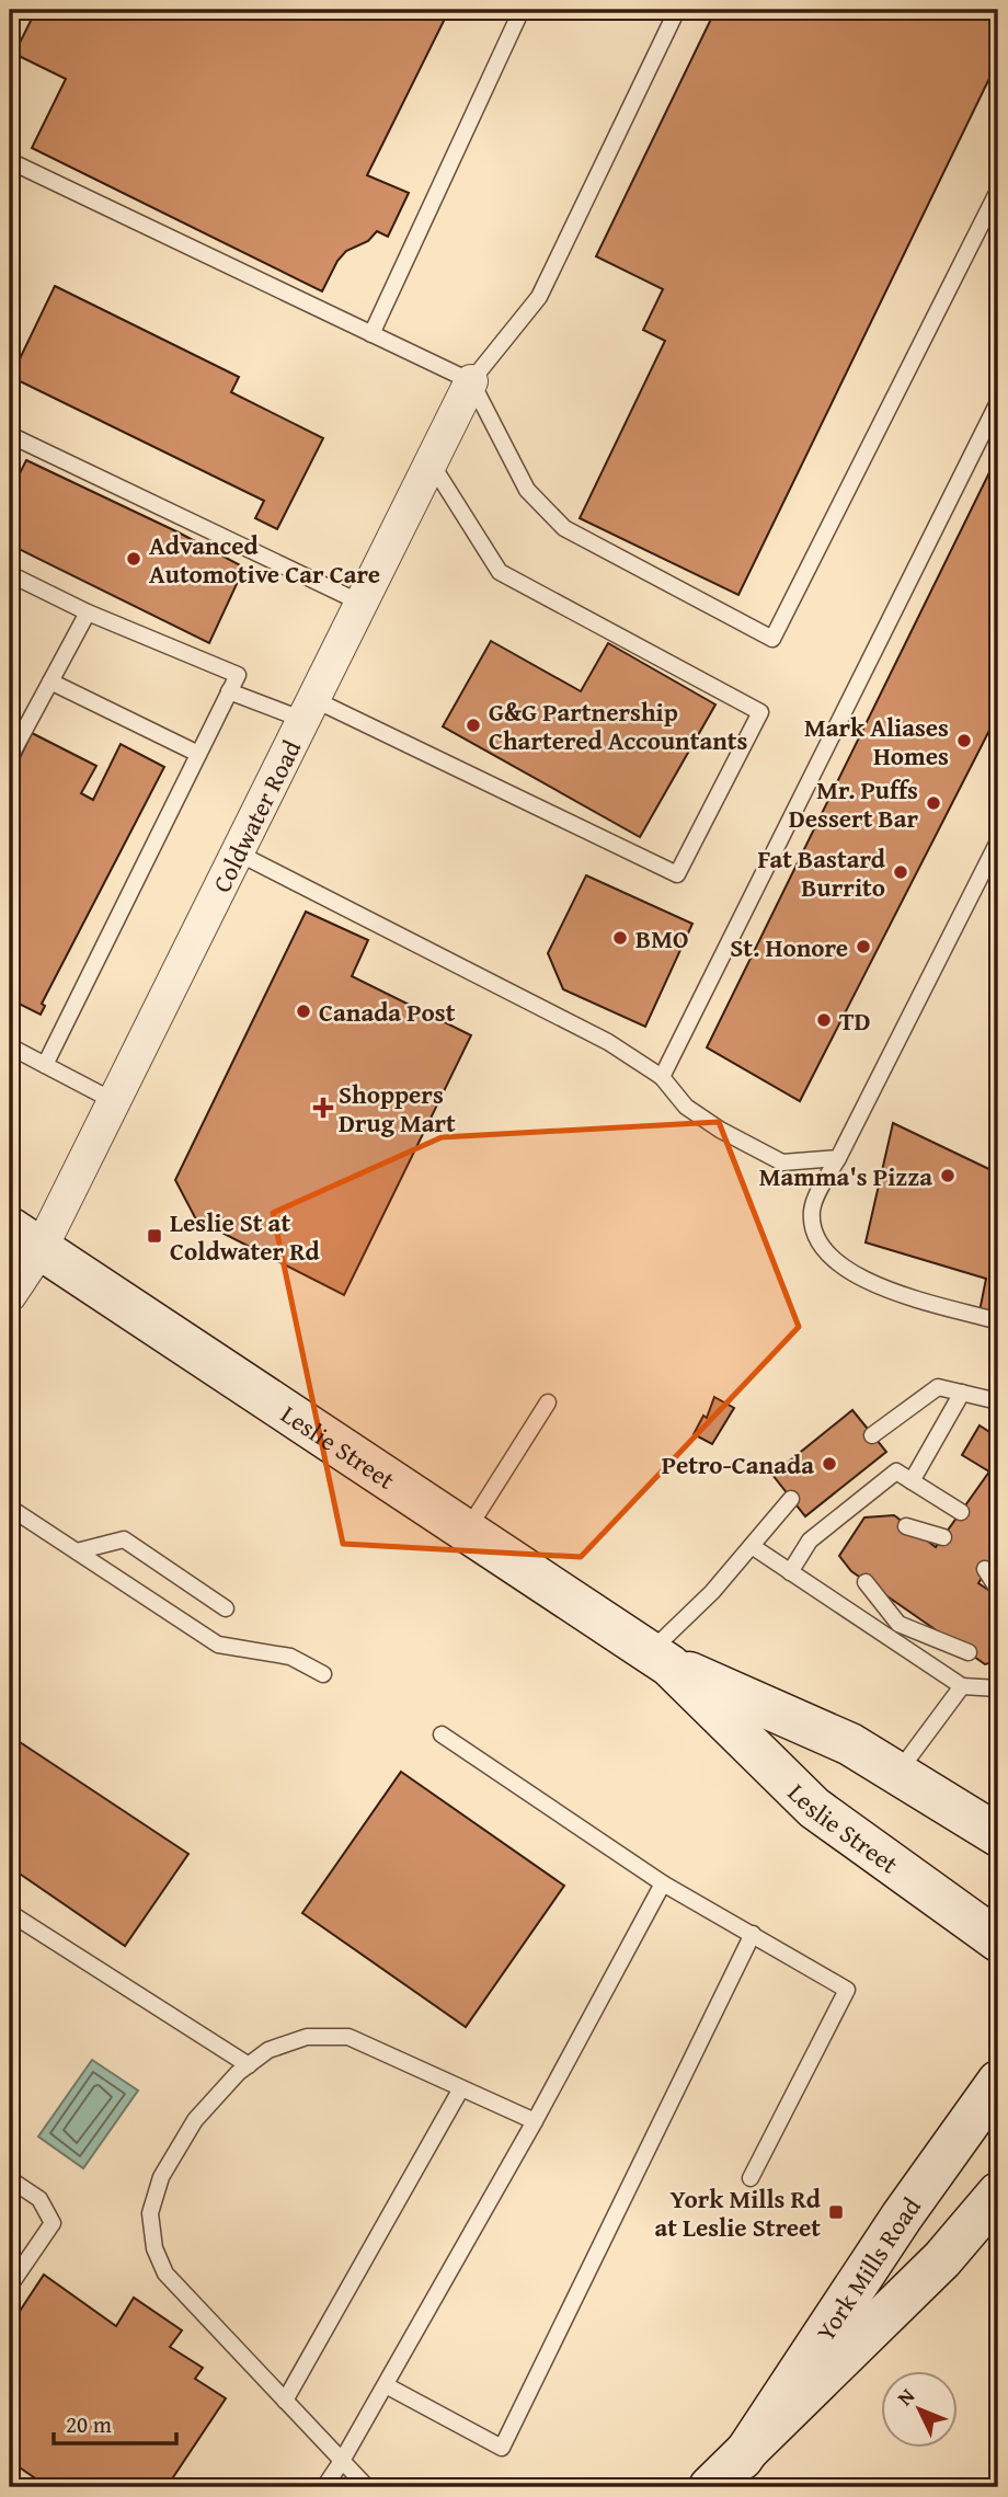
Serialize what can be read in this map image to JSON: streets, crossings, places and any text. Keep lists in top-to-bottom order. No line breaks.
{"streets":{"main road":["Leslie Street","York Mills Road"],"street":["Coldwater Road"]},"crossings":[["Coldwater Road","Leslie Street"]],"places":{"other":["Advanced Automotive Car Care","G&G Partnership Chartered Accountants","Mark Aliases Homes","Mr. Puffs Dessert Bar","Fat Bastard Burrito","BMO","St. Honore","Canada Post","TD","Mamma's Pizza","Petro-Canada"],"health":["Shoppers Drug Mart"],"transit":["Leslie St at Coldwater Rd","York Mills Rd at Leslie Street"]},"scale_bar":"20 m","north":"top left"}
